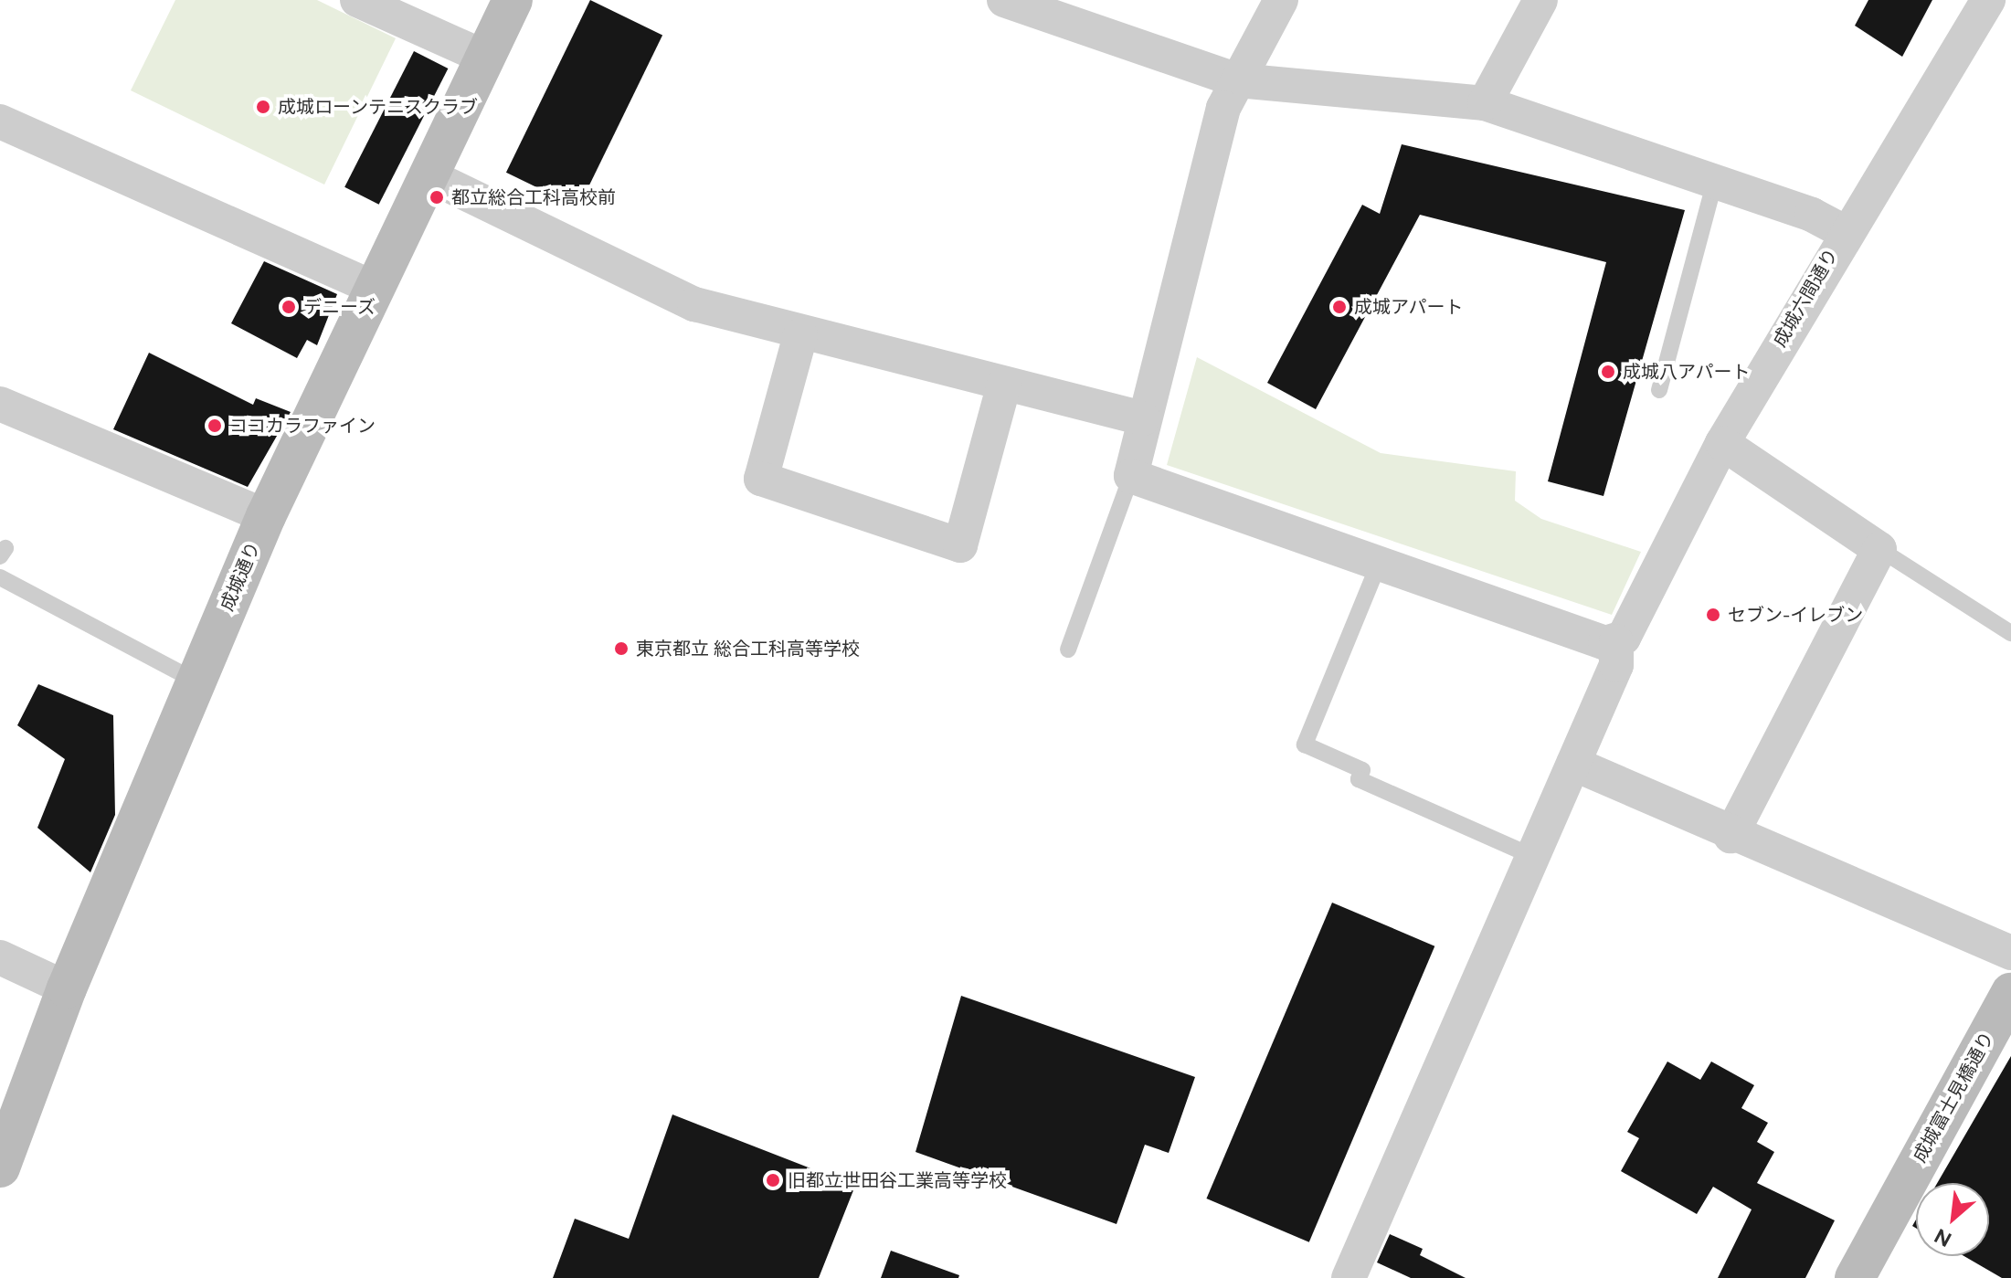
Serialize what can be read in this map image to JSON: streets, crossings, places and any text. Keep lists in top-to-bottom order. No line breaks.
{"streets":{"street":["成城六間通り","成城通り","成城富士見橋通り"]},"places":["成城ローンテニスクラブ","都立総合工科高校前","デニーズ","成城アパート","成城八アパート","ココカラファイン","セブン-イレブン","東京都立 総合工科高等学校","旧都立世田谷工業高等学校"],"north":"bottom left"}
